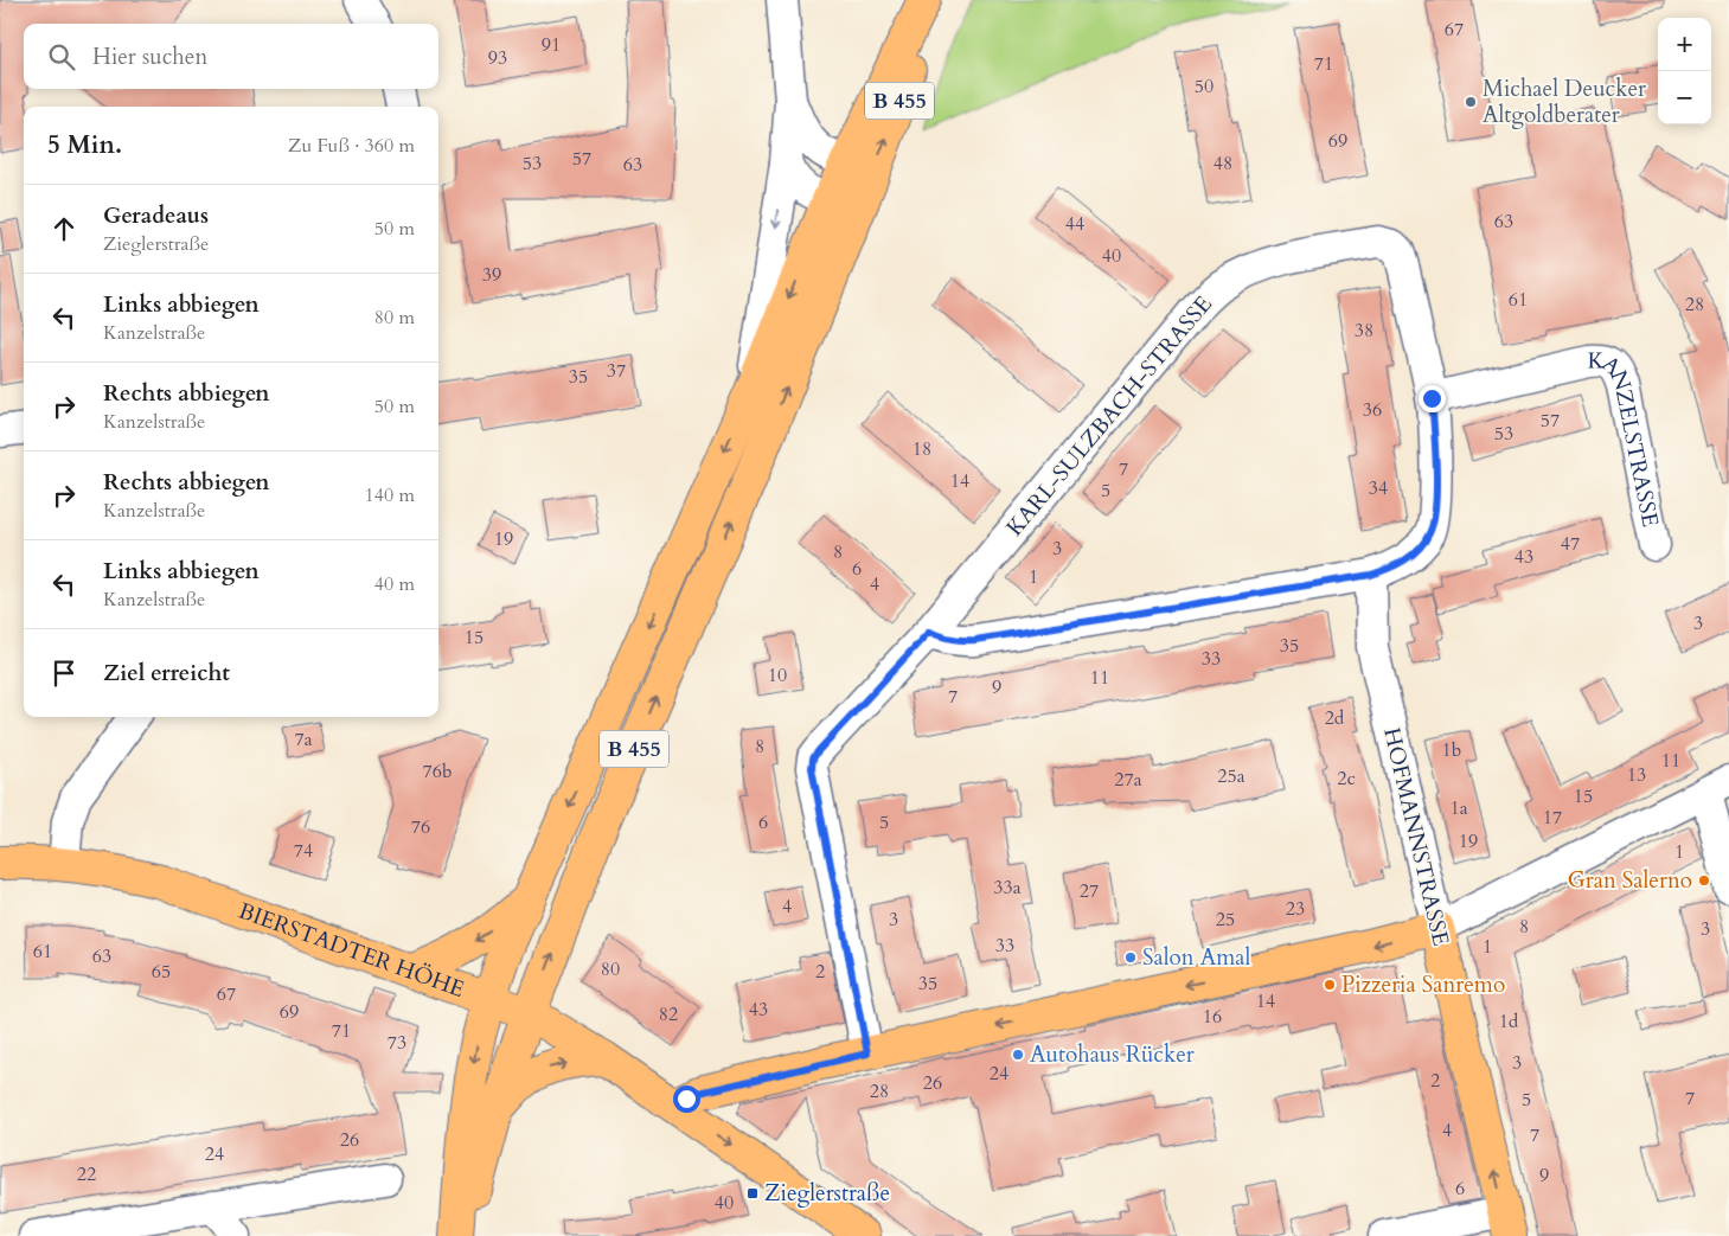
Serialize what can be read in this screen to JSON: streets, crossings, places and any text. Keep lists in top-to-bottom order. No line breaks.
{"streets":{"main road":["B 455","HOFMANNSTRASSE","BIERSTADTER HÖHE"],"street":["KARL-SULZBACH-STRASSE","KANZELSTRASSE"]},"crossings":[["B 455","BIERSTADTER HÖHE"],["KARL-SULZBACH-STRASSE","KANZELSTRASSE"]],"one_way":["HOFMANNSTRASSE"],"places":{"other":["Michael Deucker Altgoldberater","Gran Salerno","Salon Amal","Pizzeria Sanremo","Autohaus Rücker"],"transit":["Zieglerstraße"]},"house_numbers":["67","91","93","71","50","69","57","53","48","63","63","44","40","39","61","28","38","37","35","36","57","53","18","7","14","34","5","19","47","3","8","43","6","1","4","3","15","35","33","10","11","9","7","2d","7a","8","1b","11","76b","13","25a","2c","27a","15","1a","17","6","5","76","19","74","1","33a","27","4","23","3","25","8","3","33","1","61","63","80","65","2","35","67","14","43","69","82","16","1d","71","73","3","24","2","26","28","7","5","4","7","26","24","22","9","6","40"],"page":{"map_buttons":["+","−"],"search":"Hier suchen","heading":["5 Min.","Zu Fuß · 360 m"],"list":[["Geradeaus","Zieglerstraße","50 m"],["Links abbiegen","Kanzelstraße","80 m"],["Rechts abbiegen","Kanzelstraße","50 m"],["Rechts abbiegen","Kanzelstraße","140 m"],["Links abbiegen","Kanzelstraße","40 m"],"Ziel erreicht"]}}
